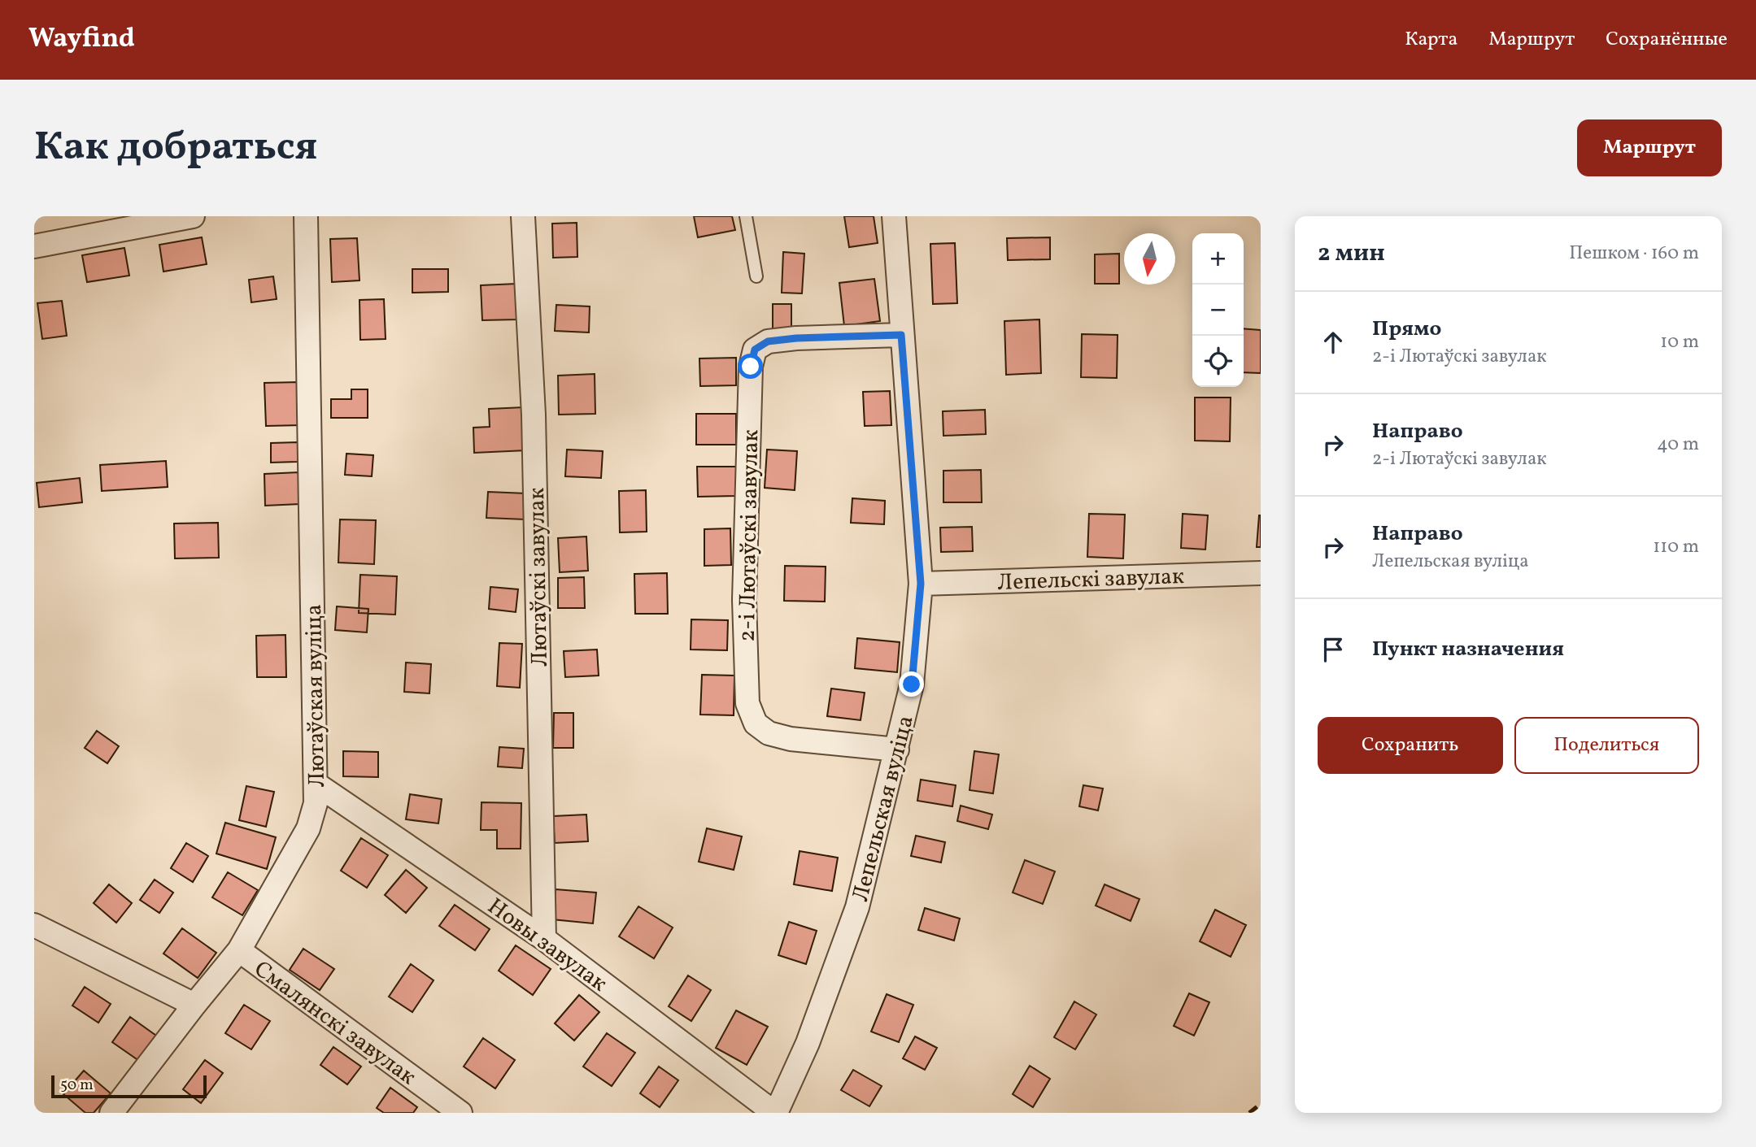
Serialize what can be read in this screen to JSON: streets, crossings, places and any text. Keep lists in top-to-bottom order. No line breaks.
{"streets":{"street":["2-і Лютаўскі завулак","Лютаўскі завулак","Лепельскі завулак","Лютаўская вуліца","Лепельская вуліца","Новы завулак","Смалянскі завулак"]},"crossings":[["2-і Лютаўскі завулак","Лепельская вуліца"],["Лютаўскі завулак","Новы завулак"],["Лепельскі завулак","Лепельская вуліца"],["Лютаўская вуліца","Новы завулак"],["Лютаўская вуліца","Смалянскі завулак"],["Лепельская вуліца","Новы завулак"]],"scale_bar":"50 m","north":"bottom","page":{"header":"Wayfind","nav":["Карта","Маршрут","Сохранённые"],"buttons":["Маршрут",["Сохранить","Поделиться"]],"title":"Как добраться","heading":["2 мин","Пешком · 160 m"],"map_buttons":["+","−"],"list":[["Прямо","2-і Лютаўскі завулак","10 m"],["Направо","2-і Лютаўскі завулак","40 m"],["Направо","Лепельская вуліца","110 m"],"Пункт назначения"],"scale":"50 m"}}
